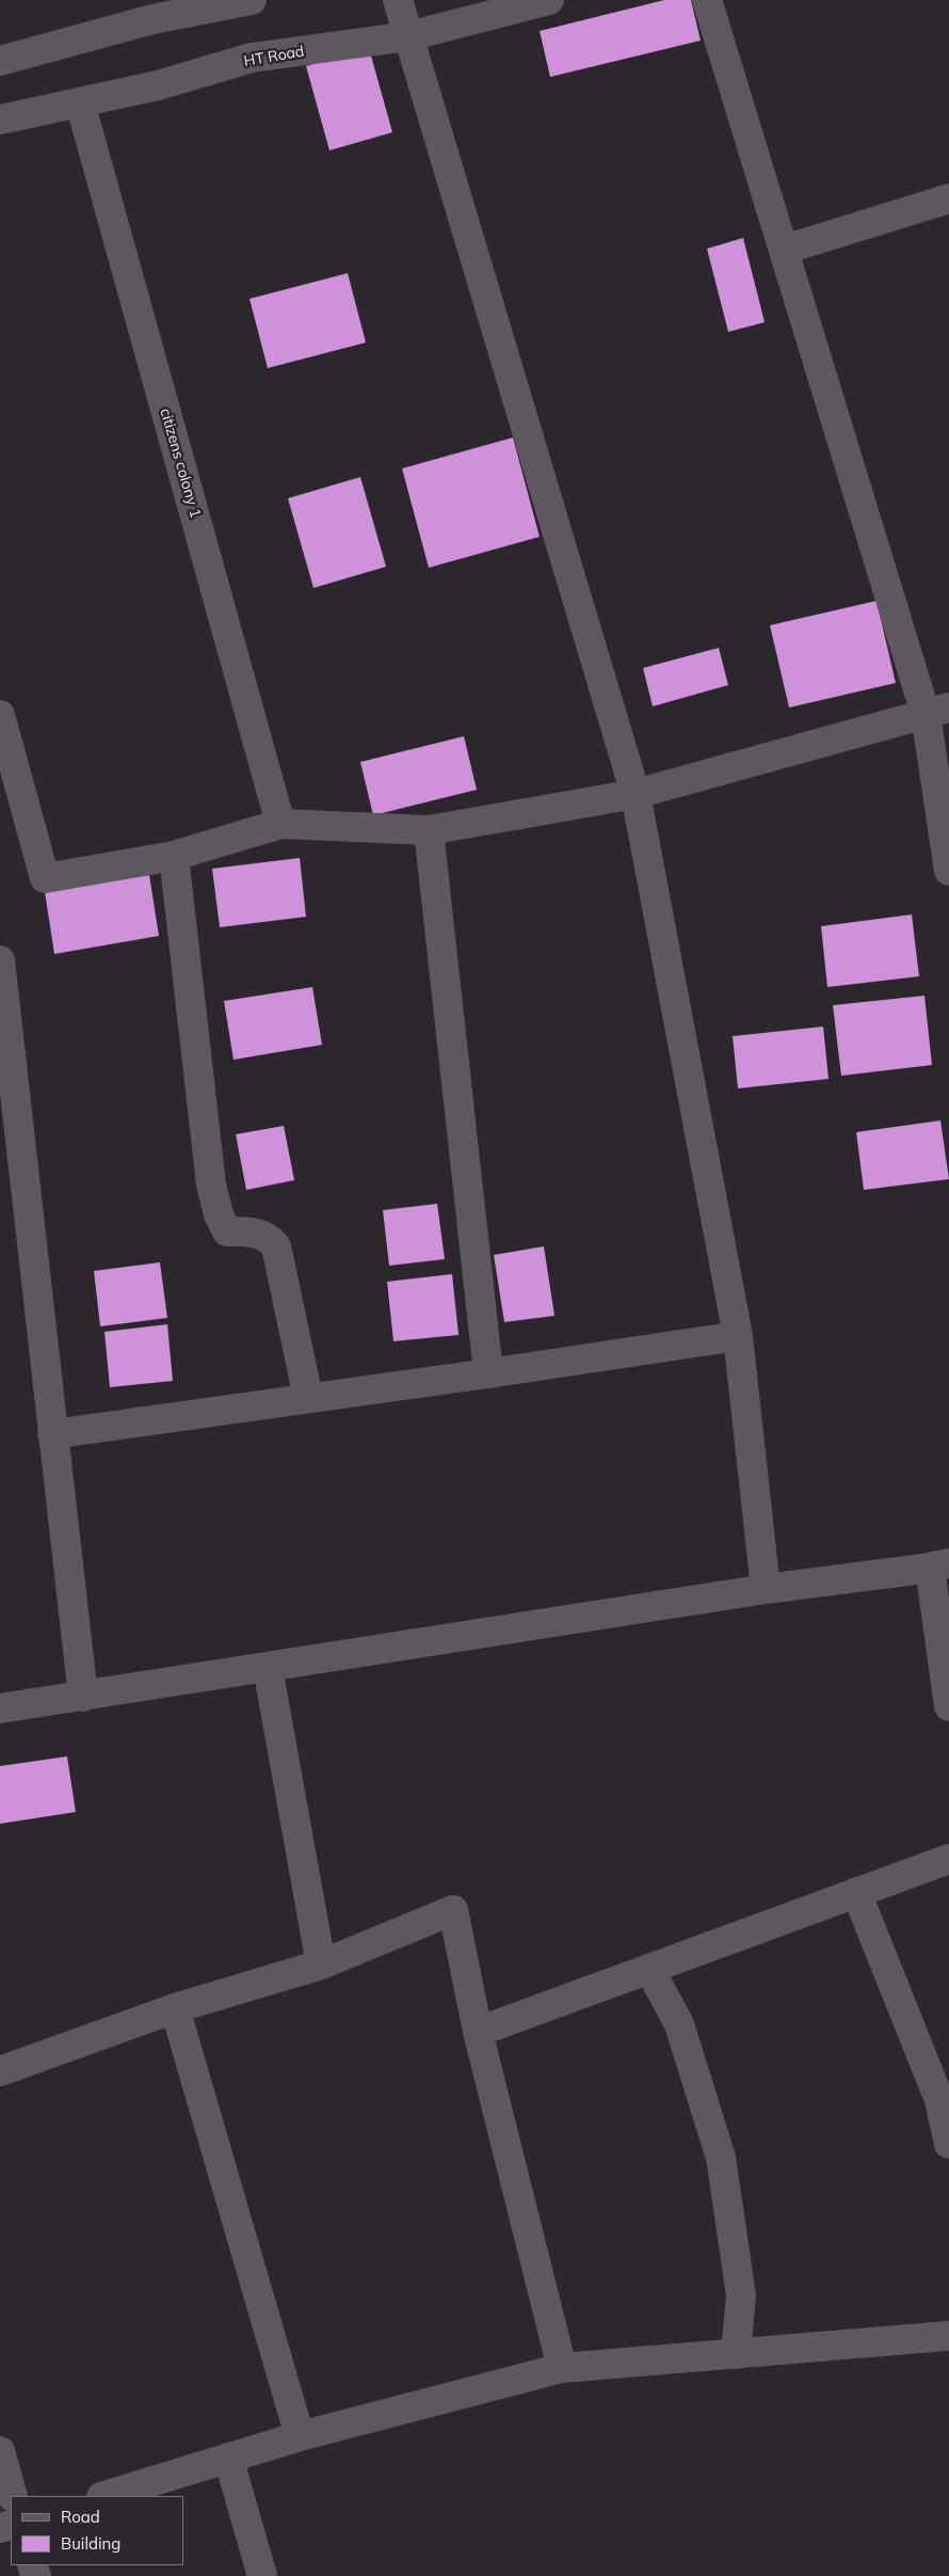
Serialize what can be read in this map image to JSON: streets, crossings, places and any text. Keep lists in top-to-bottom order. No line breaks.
{"streets":{"street":["HT Road","citizens colony 1"]},"crossings":[["HT Road","citizens colony 1"]],"legend":["Road","Building"]}
